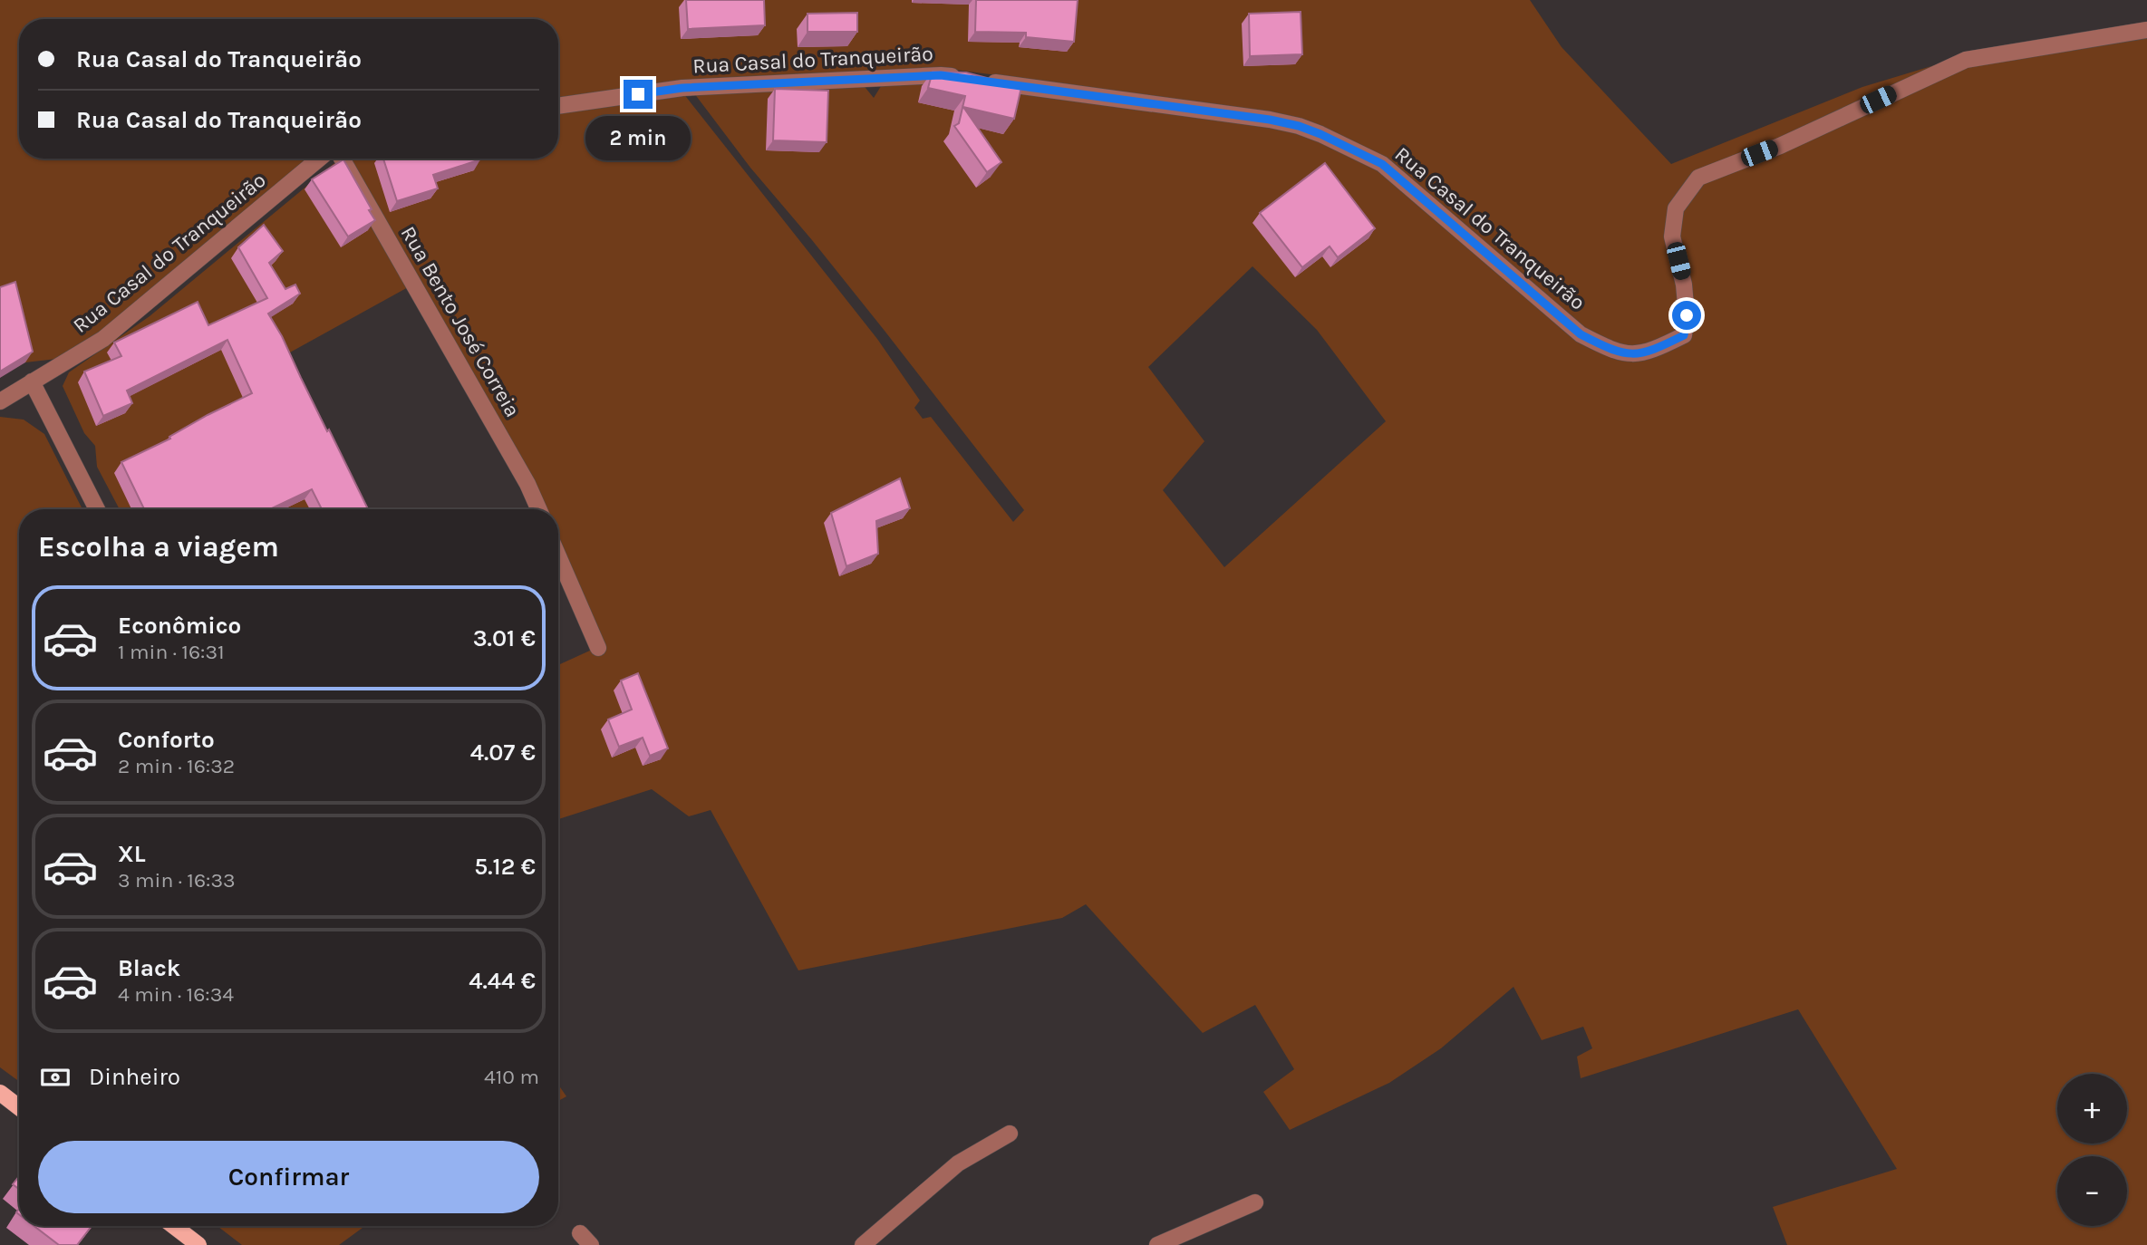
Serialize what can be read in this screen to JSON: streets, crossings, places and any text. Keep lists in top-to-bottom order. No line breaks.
{"streets":{"street":["Rua Casal do Tranqueirão","Rua Bento José Correia"]},"page":{"banner":["Rua Casal do Tranqueirão","Rua Casal do Tranqueirão"],"bubble":"2 min","heading":"Escolha a viagem","list":[{"name":"Econômico","note":"1 min · 16:31","value":"3.01 €"},{"name":"Conforto","note":"2 min · 16:32","value":"4.07 €"},{"name":"XL","note":"3 min · 16:33","value":"5.12 €"},{"name":"Black","note":"4 min · 16:34","value":"4.44 €"}],"pay":["Dinheiro","410 m"],"map_buttons":["+","−"],"buttons":"Confirmar"}}
